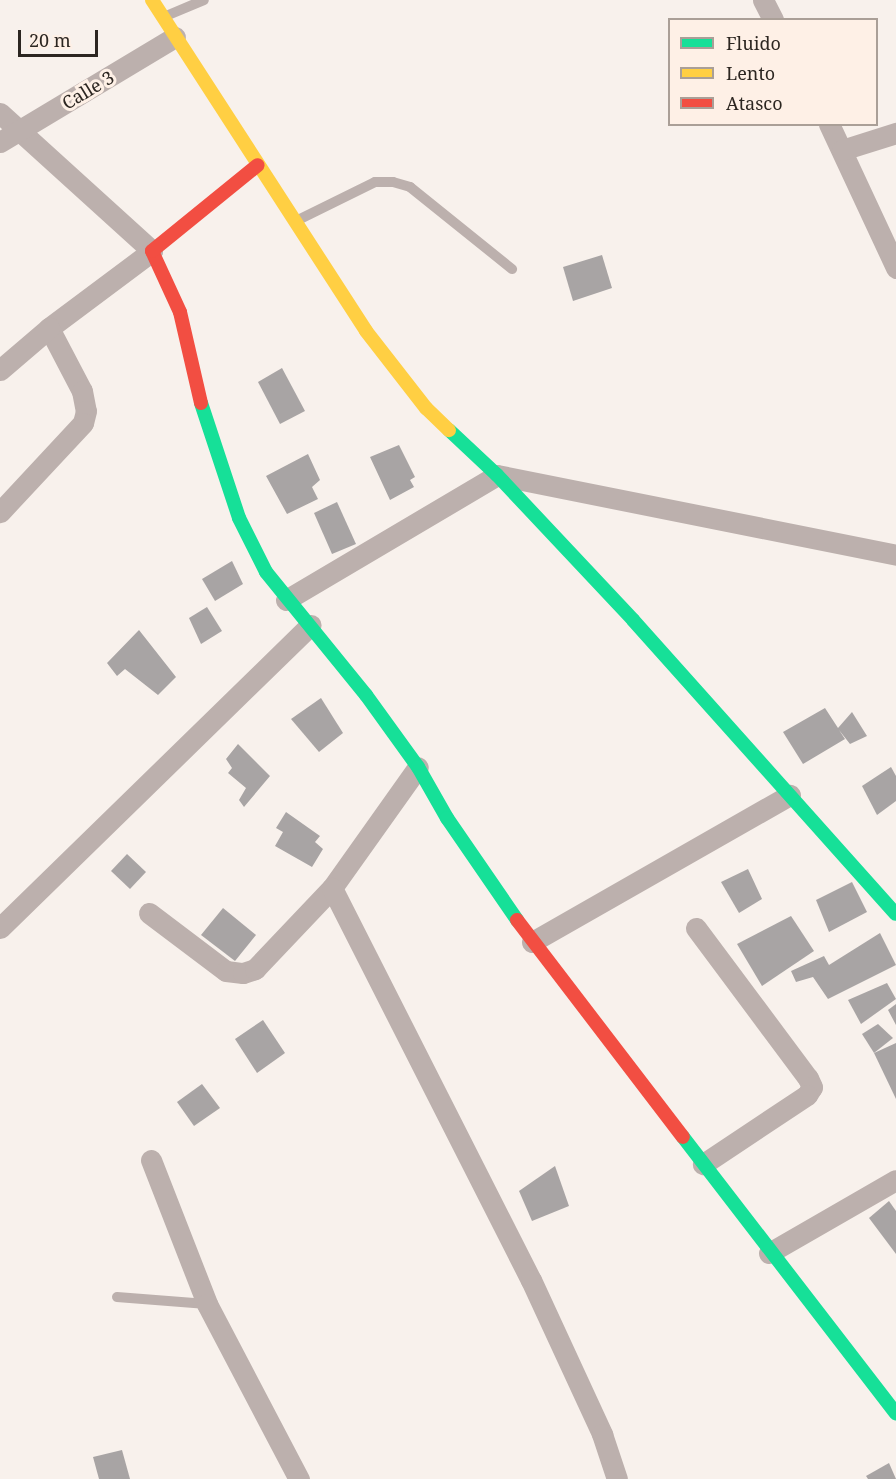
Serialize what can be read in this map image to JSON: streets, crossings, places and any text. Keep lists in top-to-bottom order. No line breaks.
{"streets":{"street":["Calle 3"]},"legend":["Fluido","Lento","Atasco"],"scale_bar":"20 m"}
